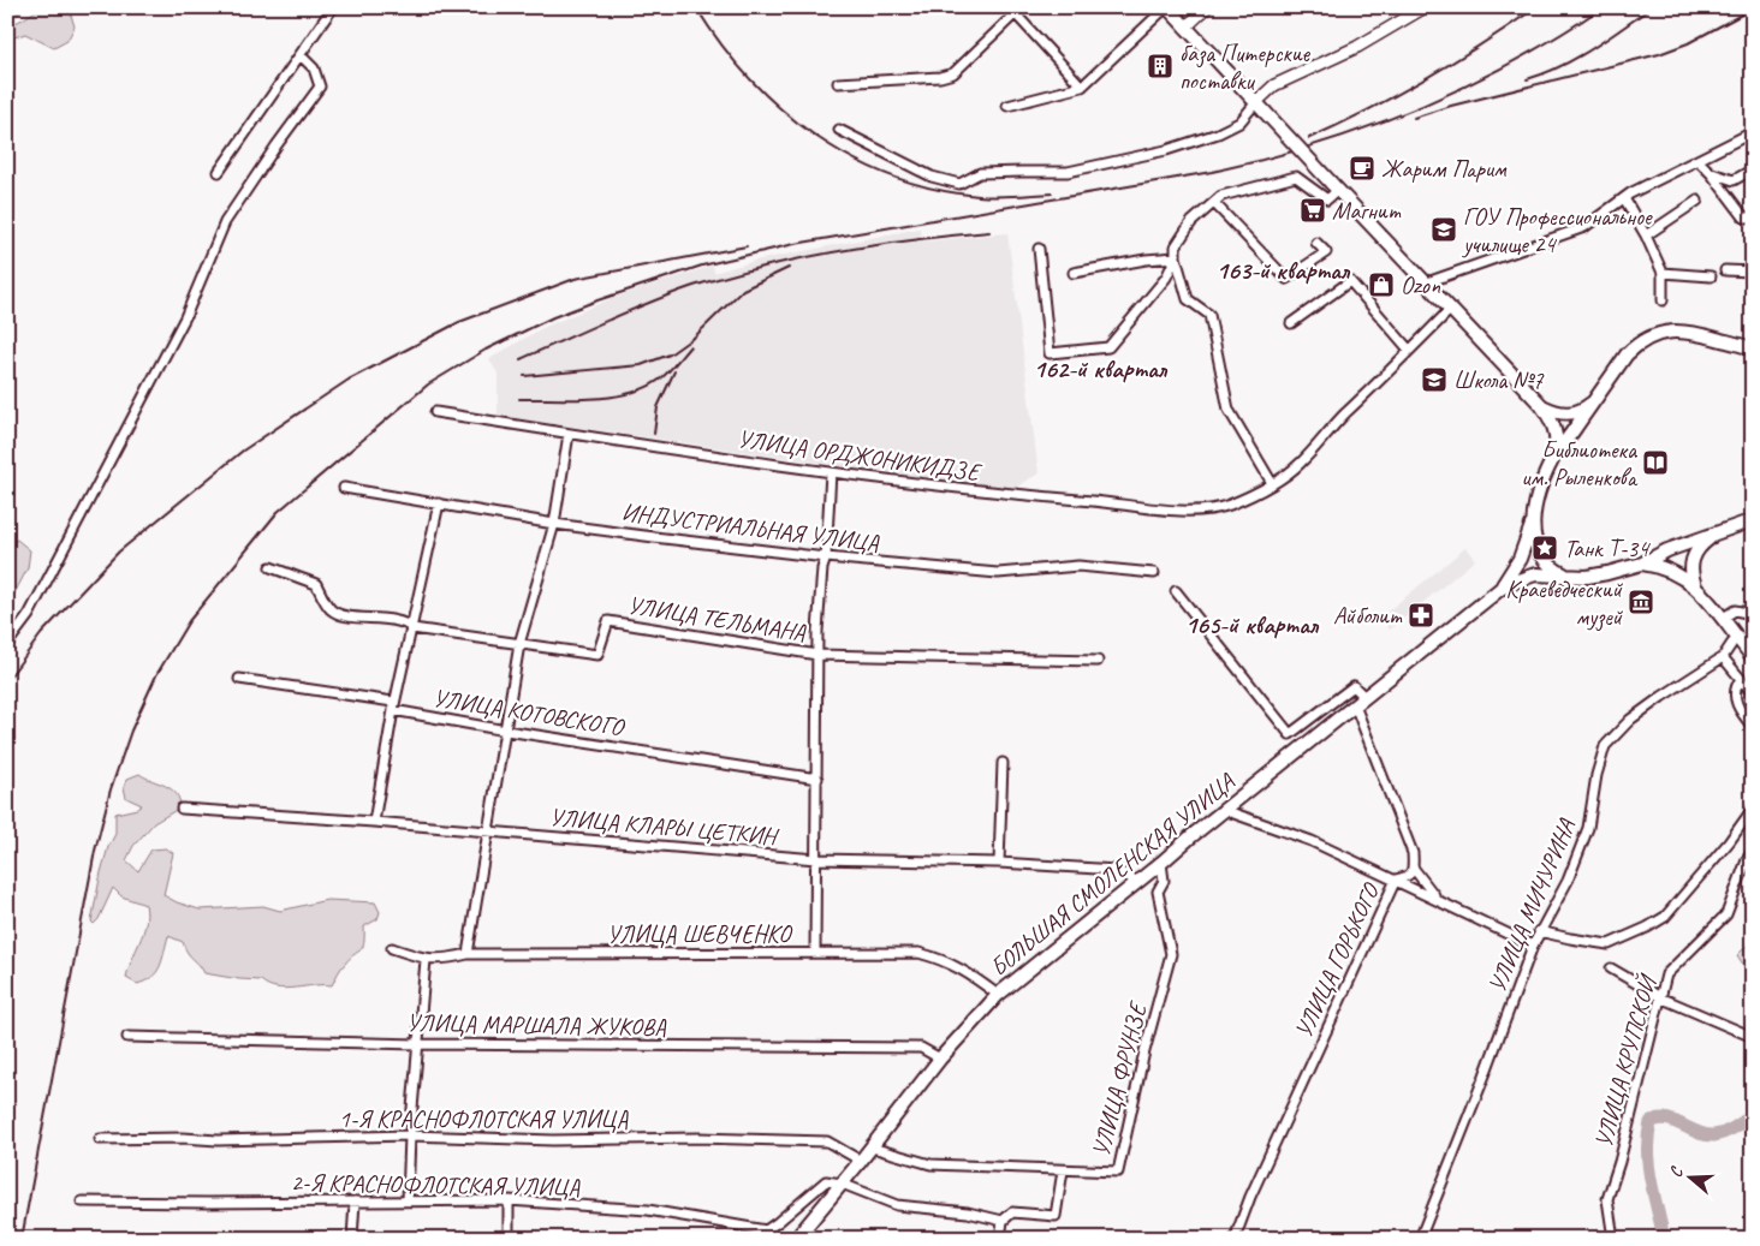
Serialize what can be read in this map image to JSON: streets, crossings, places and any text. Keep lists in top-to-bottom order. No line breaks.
{"streets":{"main road":["БОЛЬШАЯ СМОЛЕНСКАЯ УЛИЦА"],"street":["УЛИЦА ОРДЖОНИКИДЗЕ","ИНДУСТРИАЛЬНАЯ УЛИЦА","УЛИЦА ТЕЛЬМАНА","УЛИЦА КОТОВСКОГО","УЛИЦА КЛАРЫ ЦЕТКИН","УЛИЦА МИЧУРИНА","УЛИЦА ШЕВЧЕНКО","УЛИЦА ГОРЬКОГО","УЛИЦА МАРШАЛА ЖУКОВА","УЛИЦА КРУПСКОЙ","УЛИЦА ФРУНЗЕ","1-Я КРАСНОФЛОТСКАЯ УЛИЦА","2-Я КРАСНОФЛОТСКАЯ УЛИЦА"]},"crossings":[["УЛИЦА КЛАРЫ ЦЕТКИН","БОЛЬШАЯ СМОЛЕНСКАЯ УЛИЦА"],["БОЛЬШАЯ СМОЛЕНСКАЯ УЛИЦА","УЛИЦА ШЕВЧЕНКО"],["БОЛЬШАЯ СМОЛЕНСКАЯ УЛИЦА","УЛИЦА ГОРЬКОГО"],["БОЛЬШАЯ СМОЛЕНСКАЯ УЛИЦА","УЛИЦА МАРШАЛА ЖУКОВА"],["БОЛЬШАЯ СМОЛЕНСКАЯ УЛИЦА","УЛИЦА ФРУНЗЕ"],["БОЛЬШАЯ СМОЛЕНСКАЯ УЛИЦА","1-Я КРАСНОФЛОТСКАЯ УЛИЦА"],["БОЛЬШАЯ СМОЛЕНСКАЯ УЛИЦА","2-Я КРАСНОФЛОТСКАЯ УЛИЦА"]],"districts":["163-й квартал","162-й квартал","165-й квартал"],"places":{"building":["база Питерские поставки"],"cafe":["Жарим Парим"],"supermarket":["Магнит"],"school or university":["ГОУ Профессиональное училище 24","Школа №7"],"shop":["Ozon"],"library":["Библиотека им. Рыленкова"],"place":["Танк Т-34"],"museum":["Краеведческий музей"],"pharmacy":["Айболит"]},"north":"left"}
